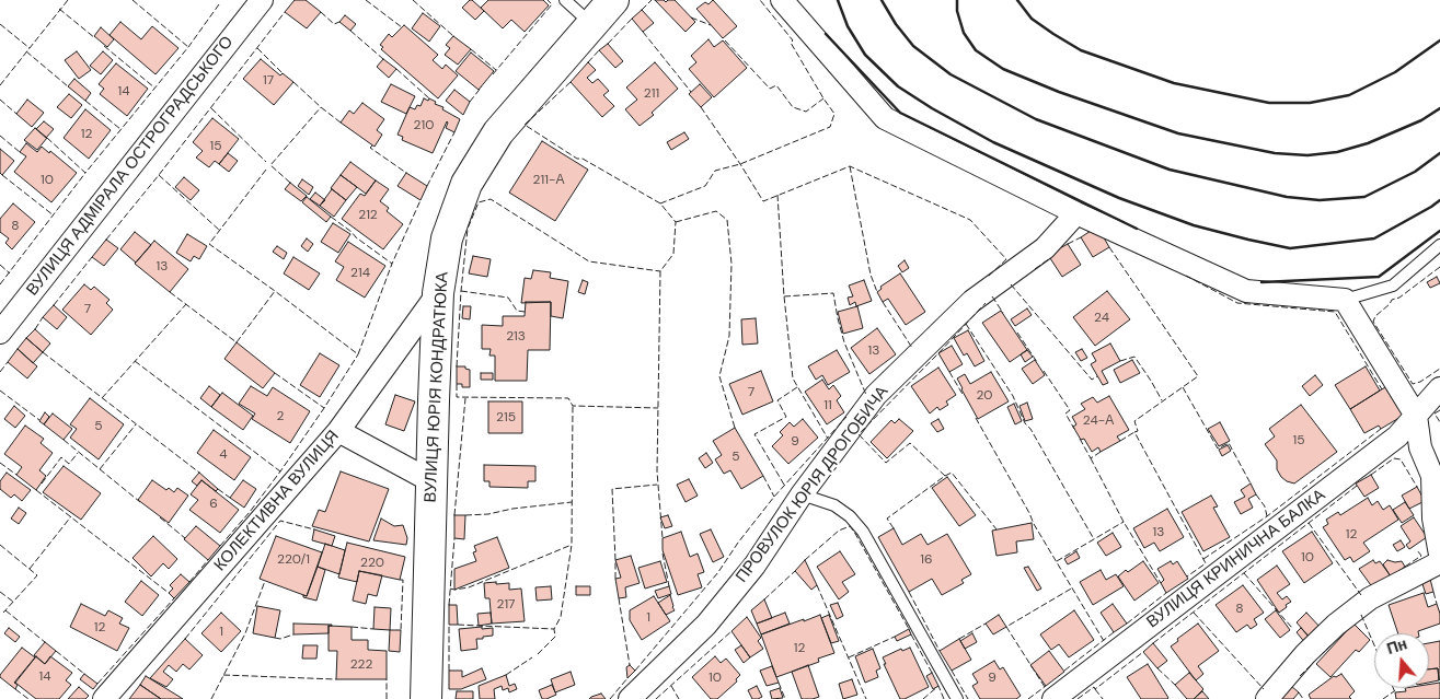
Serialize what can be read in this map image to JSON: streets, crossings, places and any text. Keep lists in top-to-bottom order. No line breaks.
{"streets":{"street":["ВУЛИЦЯ АДМІРАЛА ОСТРОГРАДСЬКОГО","ВУЛИЦЯ ЮРІЯ КОНДРАТЮКА","ПРОВУЛОК ЮРІЯ ДРОГОБИЧА","КОЛЕКТИВНА ВУЛИЦЯ","ВУЛИЦЯ КРИНИЧНА БАЛКА"]},"crossings":[["ВУЛИЦЯ ЮРІЯ КОНДРАТЮКА","КОЛЕКТИВНА ВУЛИЦЯ"]],"house_numbers":["17","14","211","210","12","15","10","211-А","212","8","13","214","7","24","213","13","7","20","11","2","215","24-А","5","15","9","4","5","6","13","12","10","220/1","16","220","217","8","1","12","1","12","222","14","10","9"],"north":"top"}
